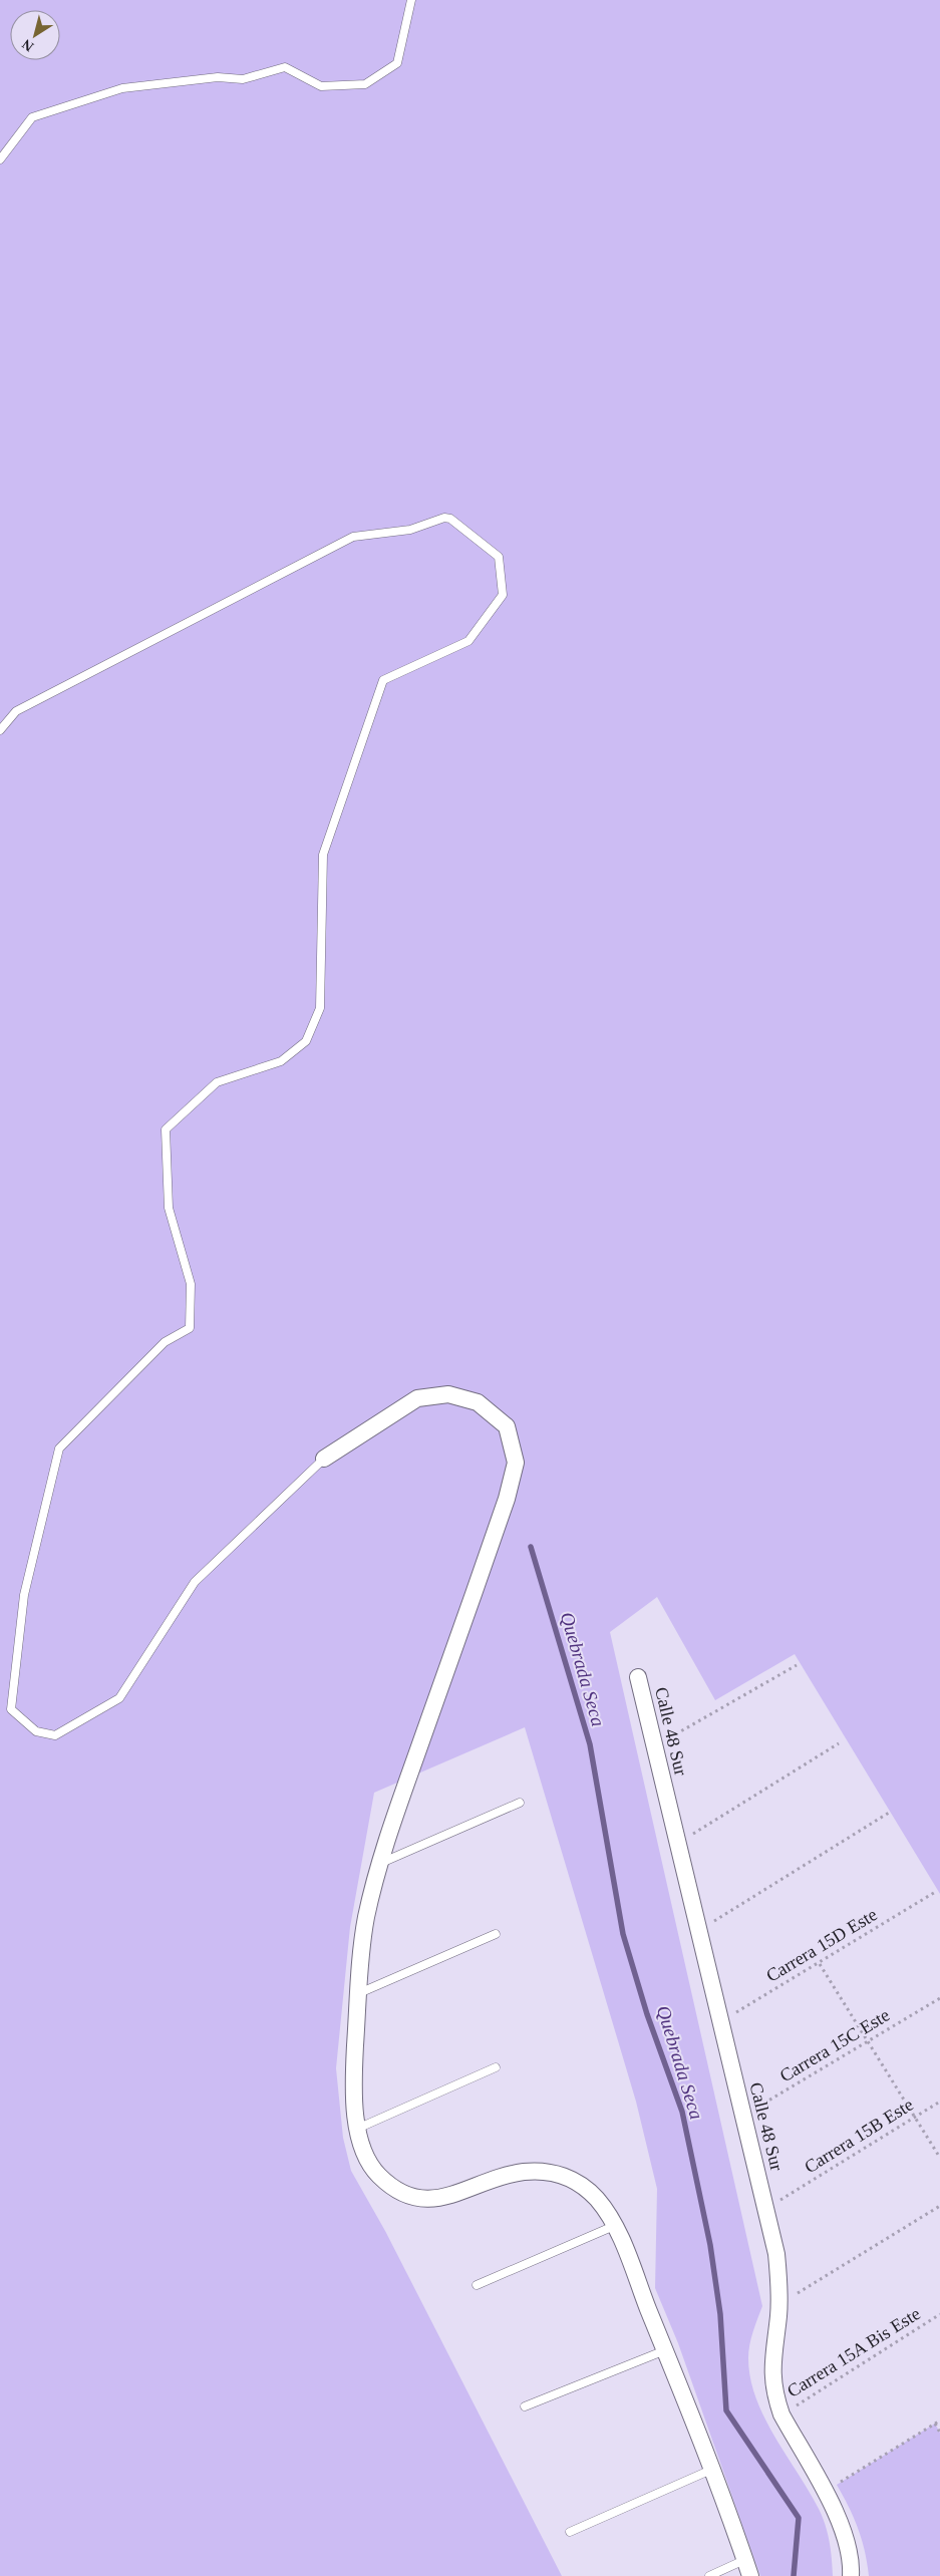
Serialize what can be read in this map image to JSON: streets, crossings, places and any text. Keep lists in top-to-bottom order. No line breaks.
{"streets":{"street":["Calle 48 Sur"],"path":["Carrera 15D Este","Carrera 15C Este","Carrera 15B Este","Carrera 15A Bis Este"]},"crossings":[["Calle 48 Sur","Carrera 15D Este"],["Calle 48 Sur","Carrera 15C Este"],["Calle 48 Sur","Carrera 15B Este"],["Calle 48 Sur","Carrera 15A Bis Este"]],"water":["Quebrada Seca"],"north":"bottom left"}
